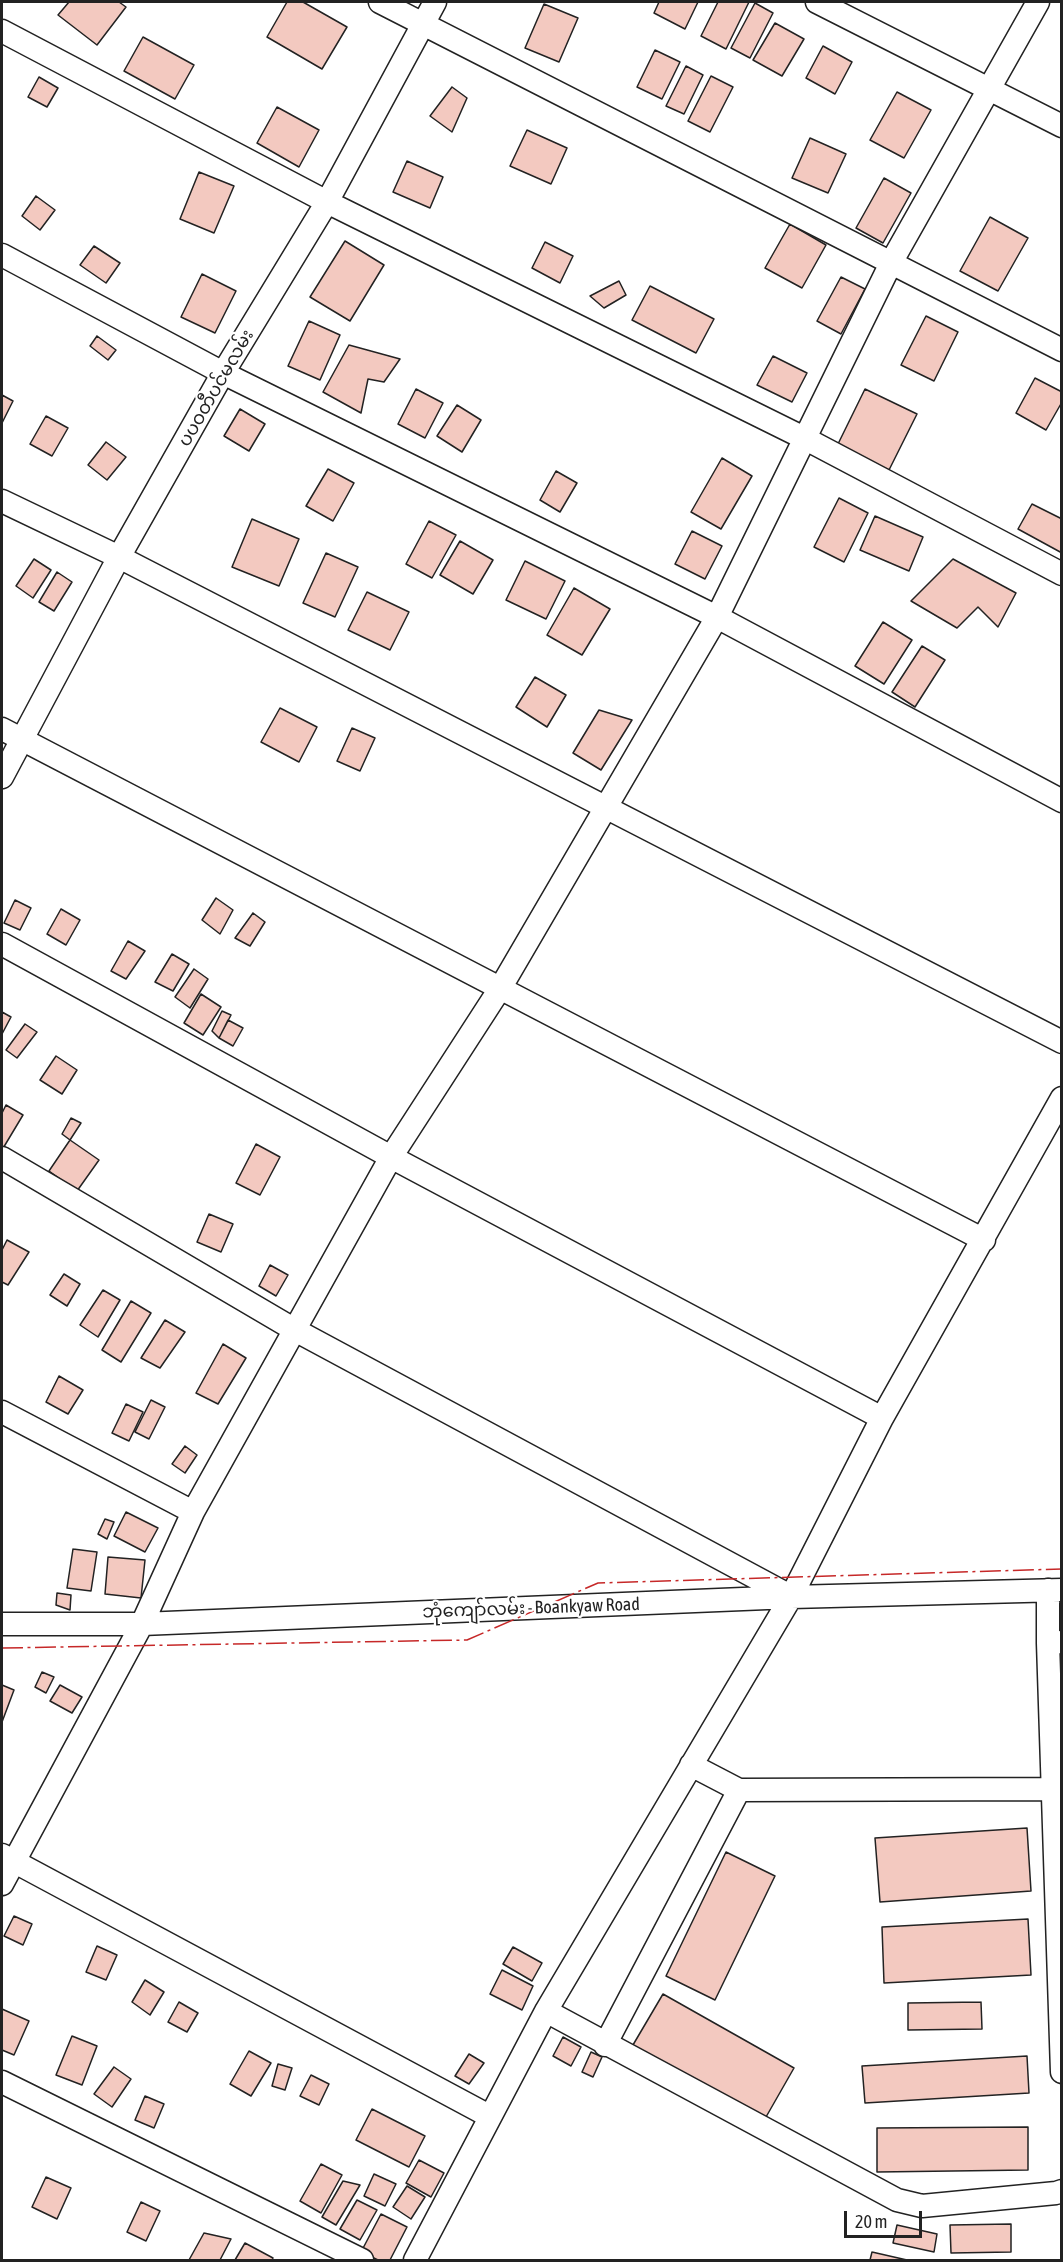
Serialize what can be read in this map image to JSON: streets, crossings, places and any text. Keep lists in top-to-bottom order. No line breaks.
{"streets":{"street":["ပပဝတီပင်မလမ်း","ဘုံကျော်လမ်း - Boankyaw Road"]},"scale_bar":"20 m"}
